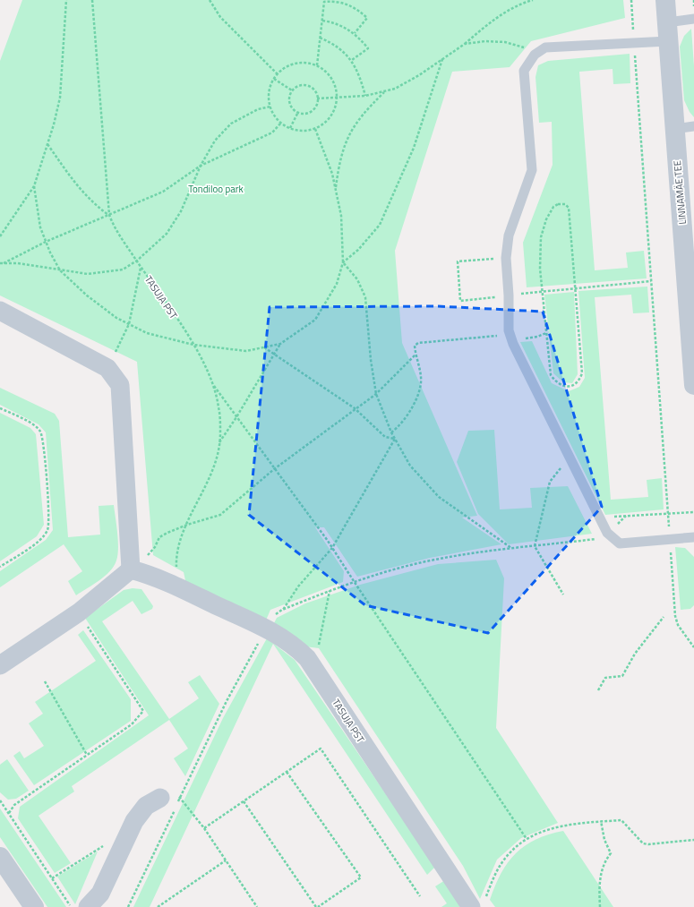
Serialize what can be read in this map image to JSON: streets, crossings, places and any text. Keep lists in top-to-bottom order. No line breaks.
{"streets":{"street":["LINNAMÄE TEE","TASUJA PST"]},"parks":["Tondiloo park"]}
